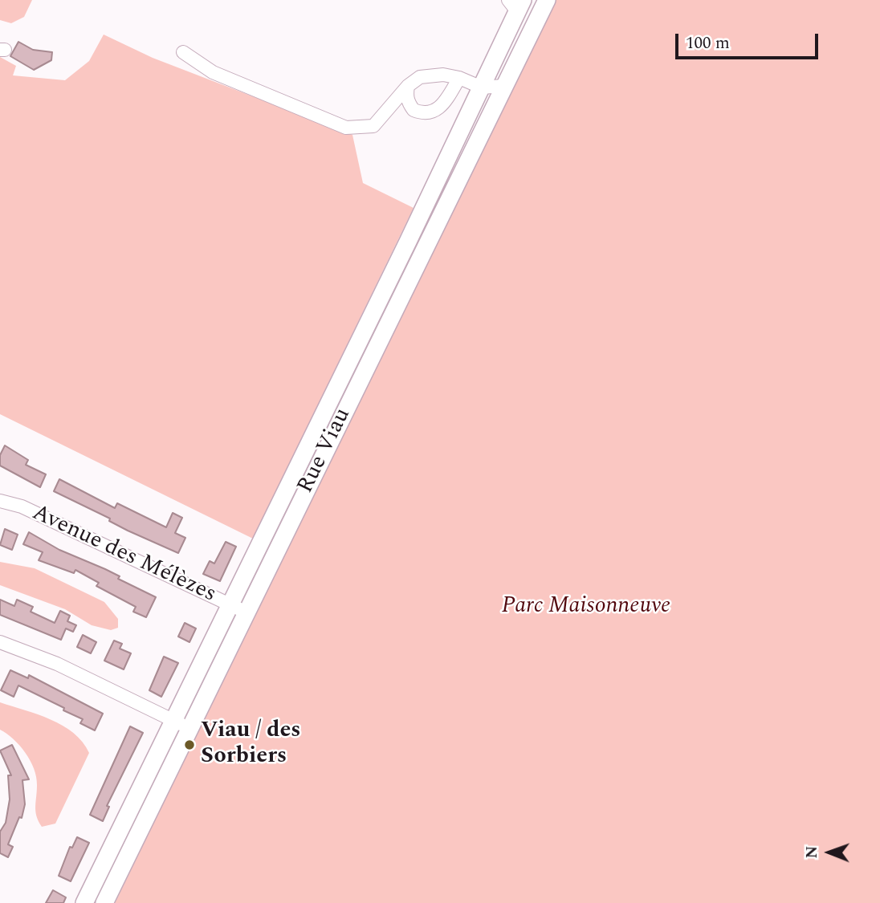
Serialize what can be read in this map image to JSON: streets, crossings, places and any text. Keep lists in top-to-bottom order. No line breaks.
{"streets":{"main road":["Rue Viau"],"street":["Avenue des Mélèzes"]},"crossings":[["Rue Viau","Avenue des Mélèzes"]],"parks":["Parc Maisonneuve"],"places":["Viau / des Sorbiers"],"scale_bar":"100 m","north":"left"}
